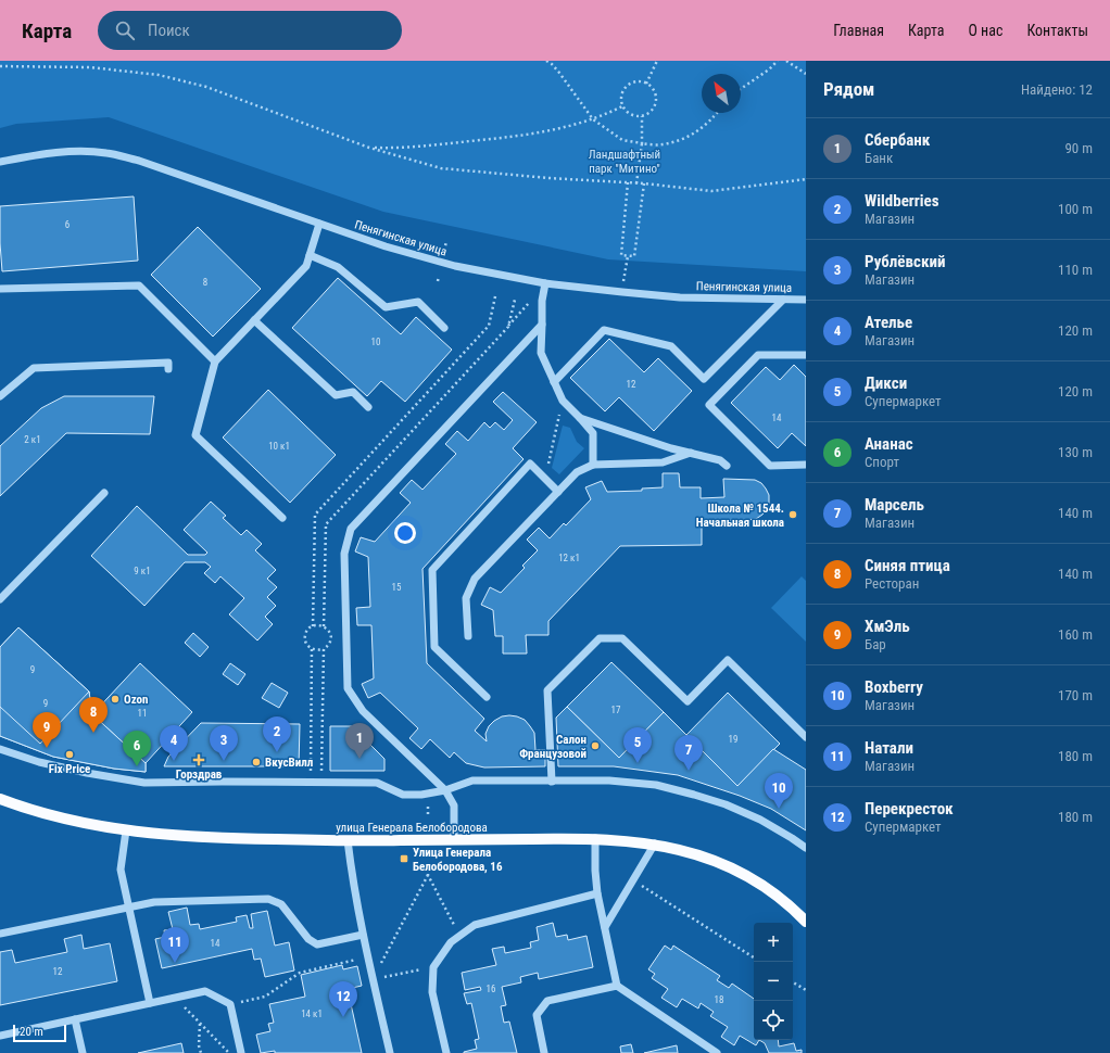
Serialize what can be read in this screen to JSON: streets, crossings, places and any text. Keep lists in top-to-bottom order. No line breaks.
{"streets":{"main road":["улица Генерала Белобородова"],"street":["Пенягинская улица"]},"parks":["Ландшафтный парк \"Митино\""],"places":{"other":["Школа № 1544. Начальная школа","Ozon","Салон Французовой","Fix Price","ВкусВилл"],"health":["Горздрав"],"transit":["Улица Генерала Белобородова, 16"]},"house_numbers":["6","8","10","12","14","2 к1","10 к1","12 к1","9 к1","15","9","9","17","11","19","14","12","16","18","14 к1"],"scale_bar":"20 m","north":"top left","page":{"header":"Карта","search":"Поиск","nav":["Главная","Карта","О нас","Контакты"],"heading":["Рядом","Найдено: 12"],"list":[{"mark":"1","name":"Сбербанк","note":"Банк","value":"90 m"},{"mark":"2","name":"Wildberries","note":"Магазин","value":"100 m"},{"mark":"3","name":"Рублёвский","note":"Магазин","value":"110 m"},{"mark":"4","name":"Ателье","note":"Магазин","value":"120 m"},{"mark":"5","name":"Дикси","note":"Супермаркет","value":"120 m"},{"mark":"6","name":"Ананас","note":"Спорт","value":"130 m"},{"mark":"7","name":"Марсель","note":"Магазин","value":"140 m"},{"mark":"8","name":"Синяя птица","note":"Ресторан","value":"140 m"},{"mark":"9","name":"ХмЭль","note":"Бар","value":"160 m"},{"mark":"10","name":"Boxberry","note":"Магазин","value":"170 m"},{"mark":"11","name":"Натали","note":"Магазин","value":"180 m"},{"mark":"12","name":"Перекресток","note":"Супермаркет","value":"180 m"}],"pins":["8","9","2","1","3","4","5","6","7","10","11","12"],"map_buttons":["+","−"],"scale":"20 m"}}
